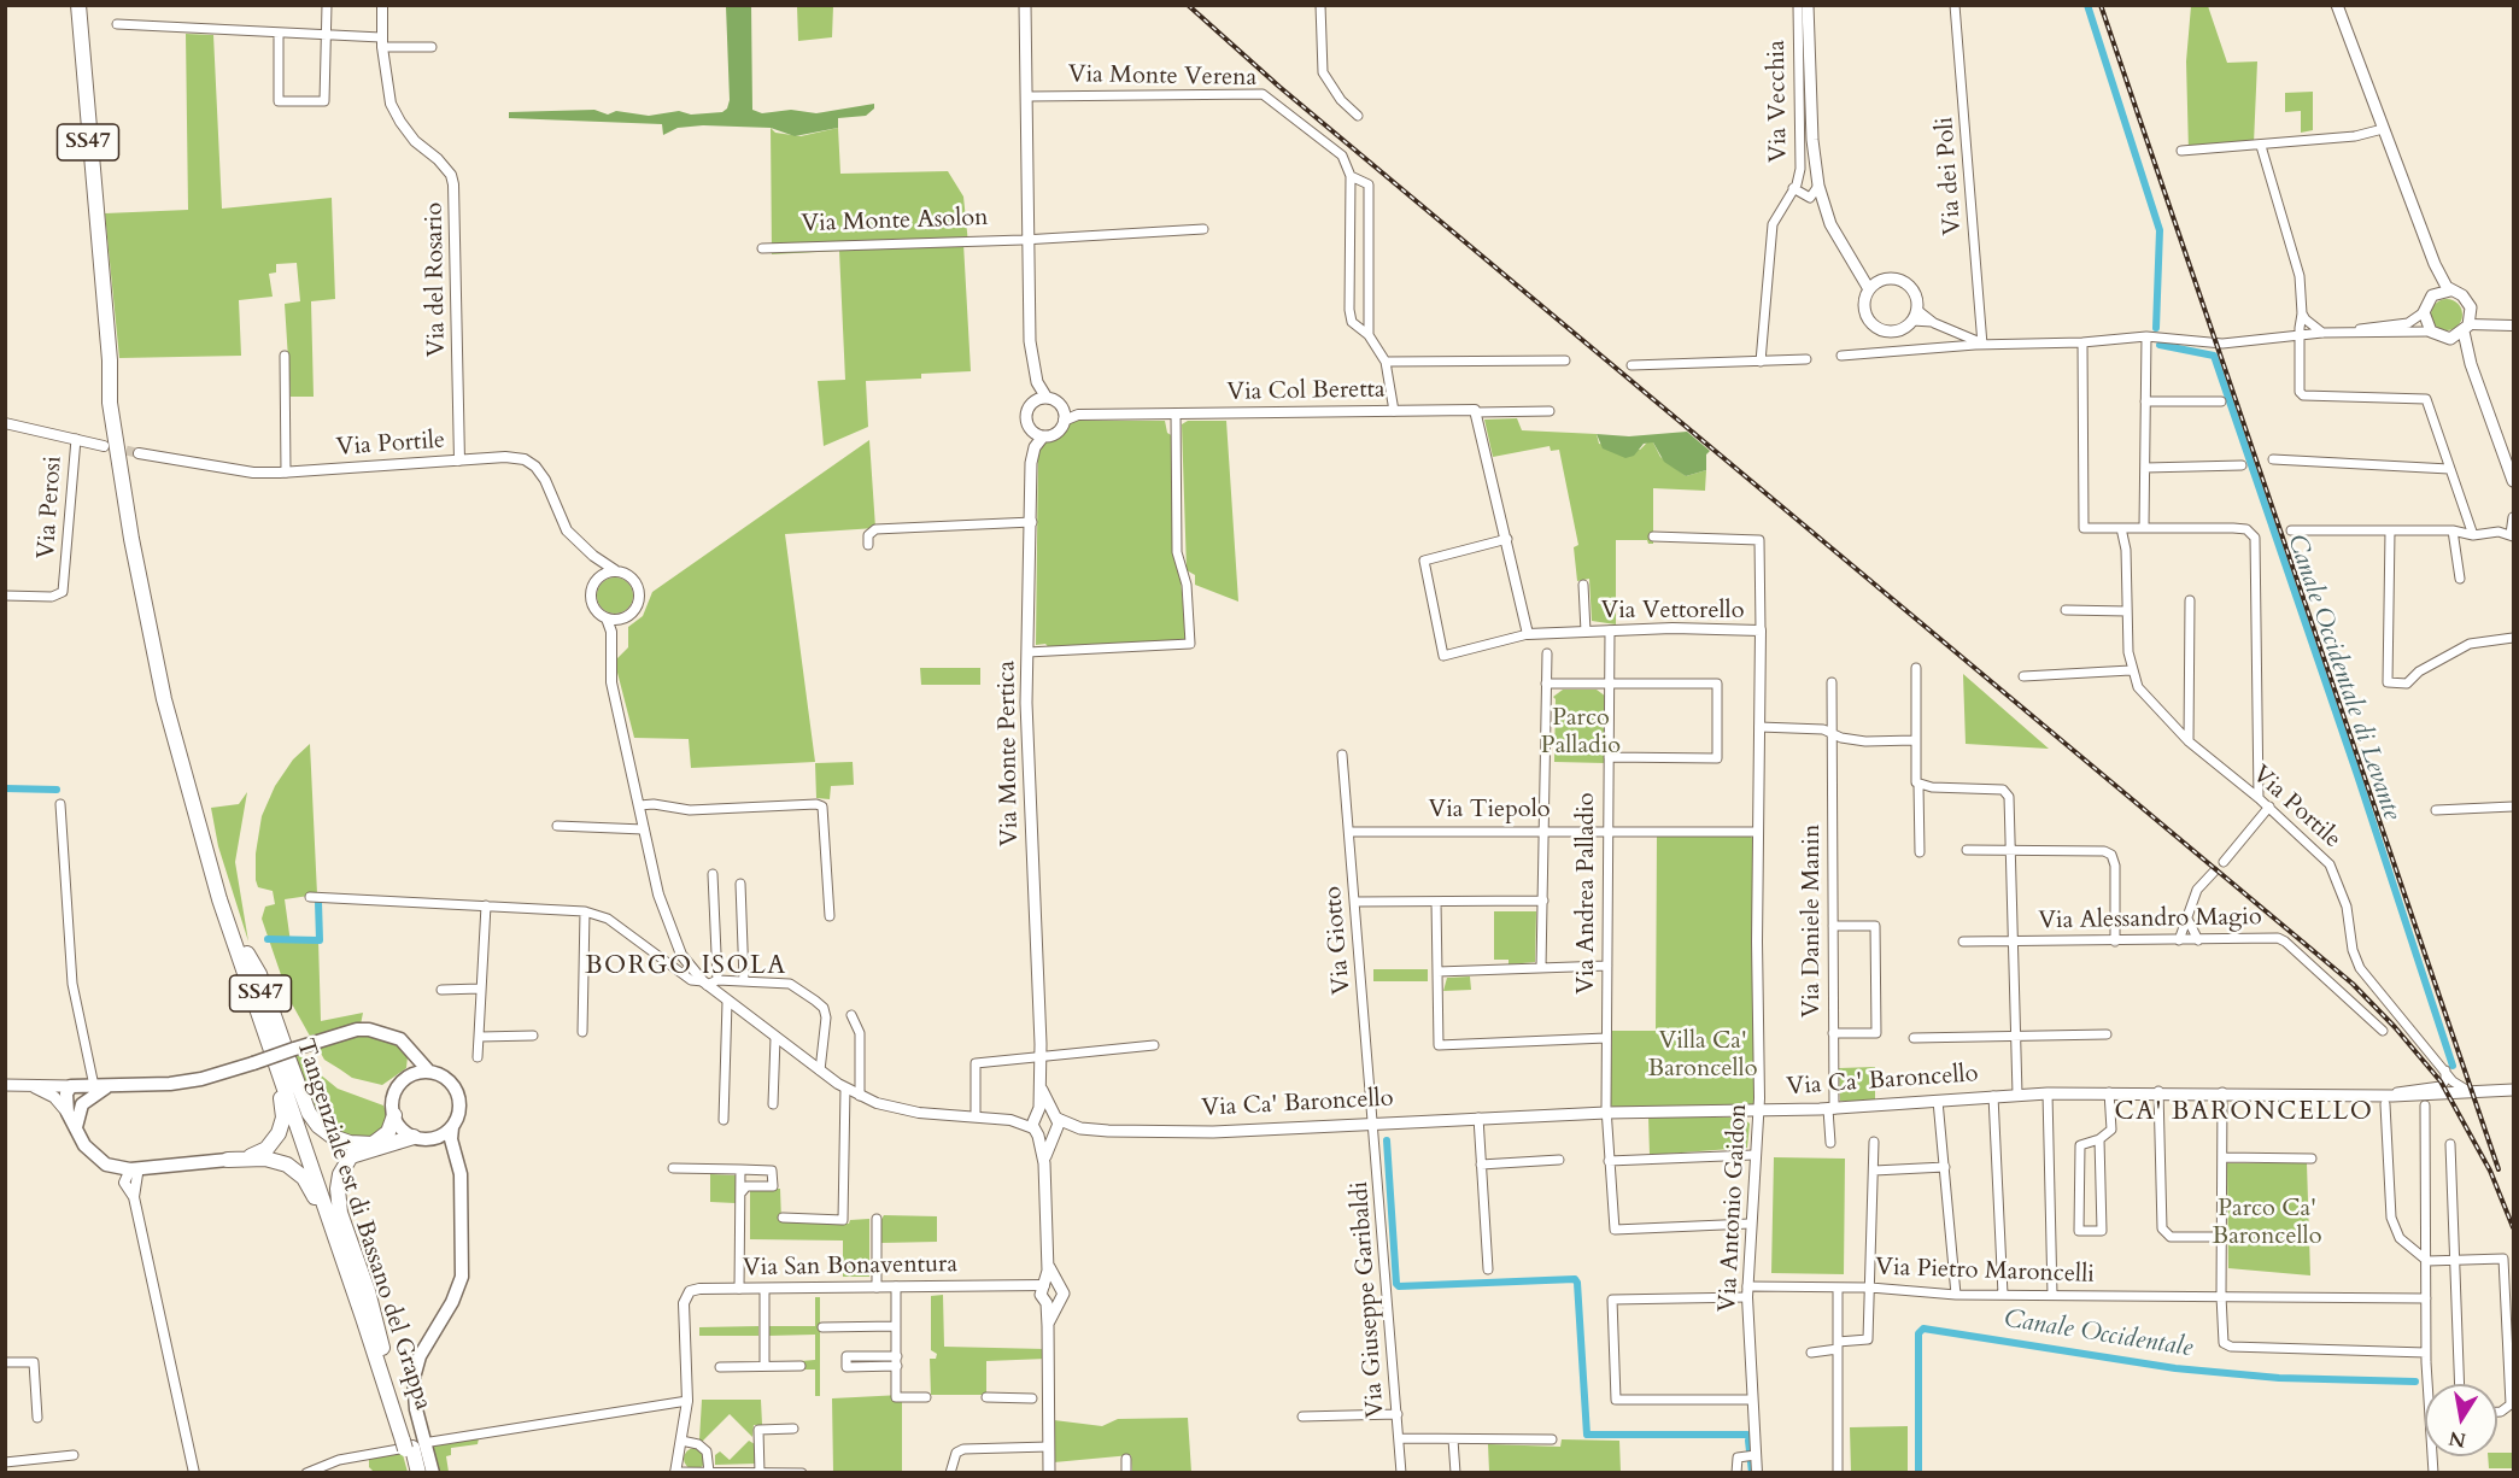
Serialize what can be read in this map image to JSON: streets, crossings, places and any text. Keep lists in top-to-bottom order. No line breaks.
{"streets":{"highway":["SS47","Tangenziale est di Bassano del Grappa"],"main road":["Via Monte Pertica","Via Ca' Baroncello"],"street":["Via Monte Verena","Via Vecchia","Via dei Poli","Via Monte Asolon","Via del Rosario","Via Col Beretta","Via Portile","Via Perosi","Via Vettorello","Via Tiepolo","Via Andrea Palladio","Via Alessandro Magio","Via Daniele Manin","Via Giotto","Via Antonio Gaidon","Via San Bonaventura","Via Pietro Maroncelli","Via Giuseppe Garibaldi"]},"crossings":[["SS47","Tangenziale est di Bassano del Grappa"],["Via del Rosario","Via Portile"],["Via Col Beretta","Via Monte Pertica"],["Via Portile","Via Ca' Baroncello"],["Via Vettorello","Via Andrea Palladio"],["Via Vettorello","Via Antonio Gaidon"],["Via Monte Pertica","Via Ca' Baroncello"],["Via Tiepolo","Via Andrea Palladio"],["Via Tiepolo","Via Giotto"],["Via Tiepolo","Via Antonio Gaidon"],["Via Andrea Palladio","Via Ca' Baroncello"],["Via Andrea Palladio","Via Antonio Gaidon"],["Via Daniele Manin","Via Ca' Baroncello"],["Via Giotto","Via Ca' Baroncello"],["Via Giotto","Via Giuseppe Garibaldi"],["Via Ca' Baroncello","Via Antonio Gaidon"],["Via Ca' Baroncello","Via Giuseppe Garibaldi"],["Via Antonio Gaidon","Via Pietro Maroncelli"]],"districts":["BORGO ISOLA","CA' BARONCELLO"],"water":["Canale Occidentale di Levante","Canale Occidentale"],"parks":["Parco Palladio","Villa Ca' Baroncello","Parco Ca' Baroncello"],"north":"bottom"}
